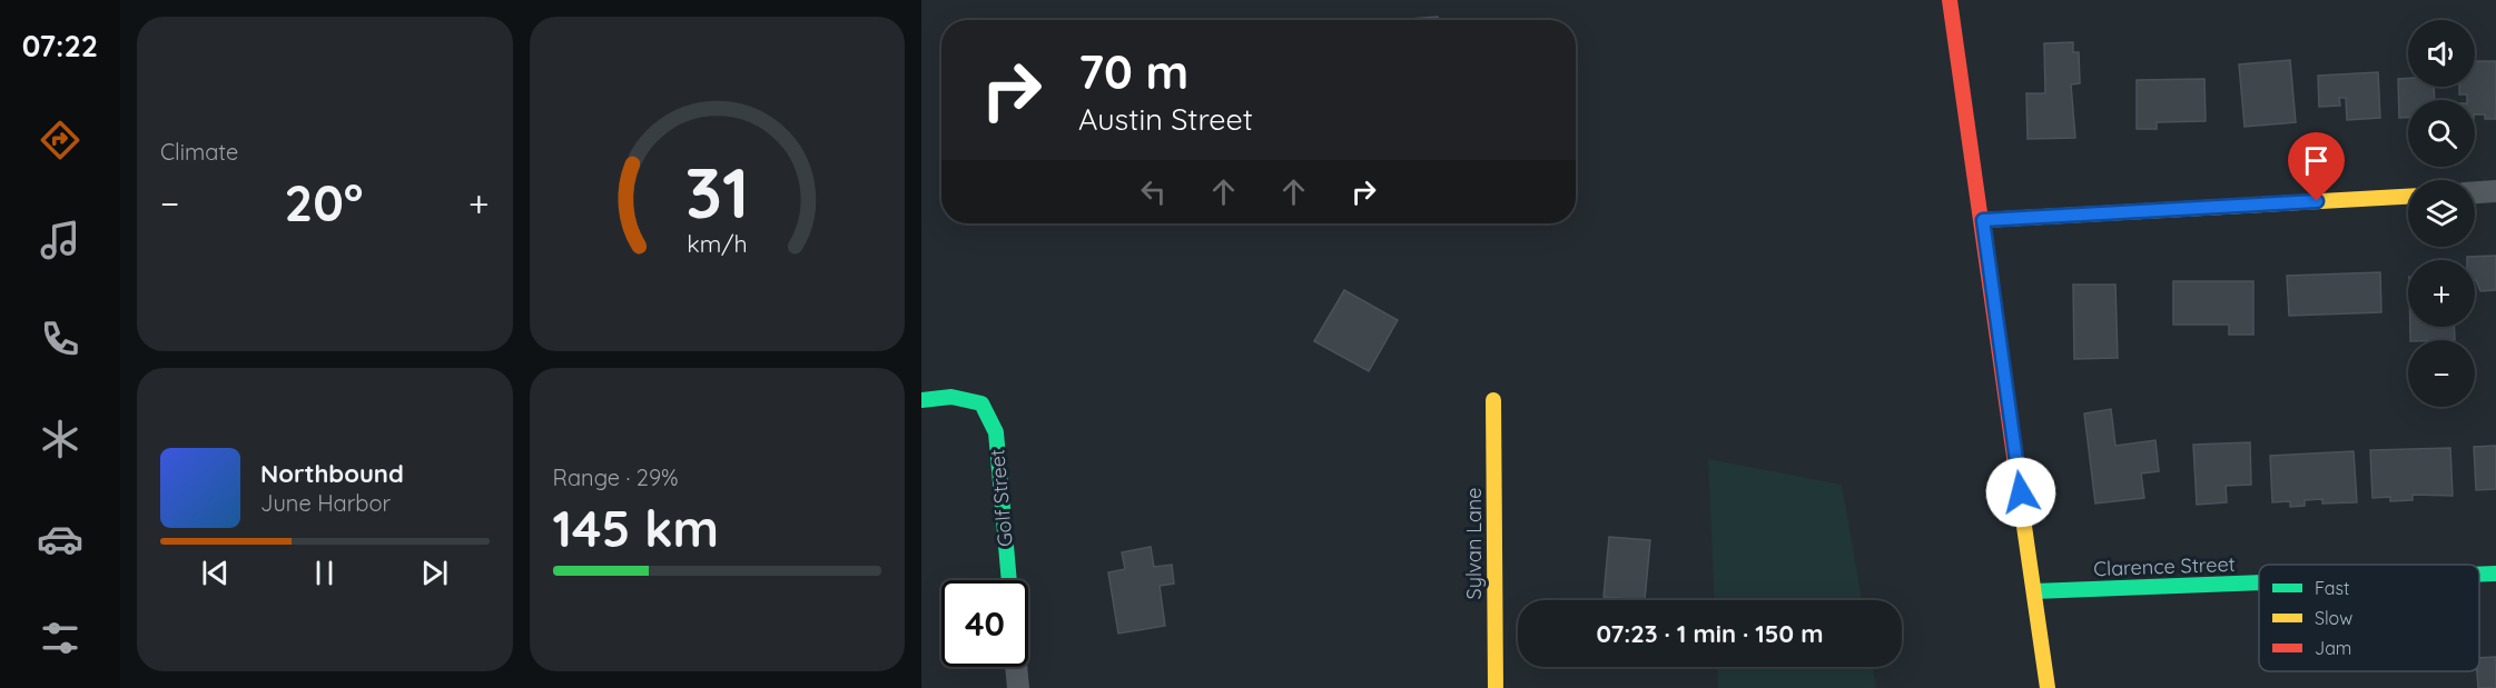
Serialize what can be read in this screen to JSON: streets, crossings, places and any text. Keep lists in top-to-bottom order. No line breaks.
{"streets":{"street":["Golf Street","Sylvan Lane","Clarence Street"]},"legend":["Fast","Slow","Jam"],"page":{"tabs":"07:22","tile":["Climate",["Range · 29%","145 km"]],"map_buttons":["+","−"],"turn":["70 m","Austin Street"],"heat":["−","20°","+"],"song":["Northbound","June Harbor"],"limit":"40","trip":"07:23 · 1 min · 150 m","gauge":["31","km/h"]}}
